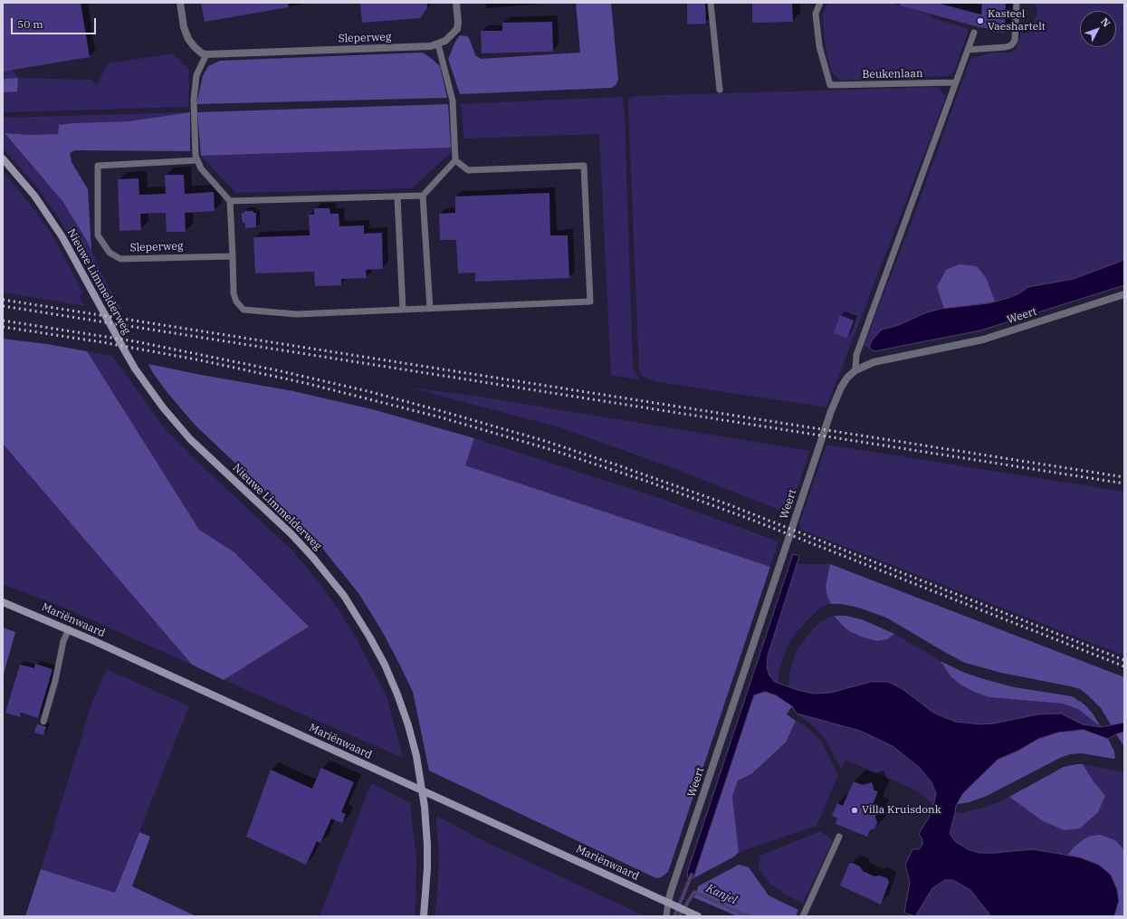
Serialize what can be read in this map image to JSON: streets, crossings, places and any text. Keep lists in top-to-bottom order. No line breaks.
{"streets":{"street":["Sleperweg","Nieuwe Limmelderweg","Weert","Mariënwaard"],"lane":["Beukenlaan"]},"crossings":[["Weert","Mariënwaard"]],"water":["Kanjel"],"places":["Kasteel Vaeshartelt","Villa Kruisdonk"],"scale_bar":"50 m","north":"top right"}
